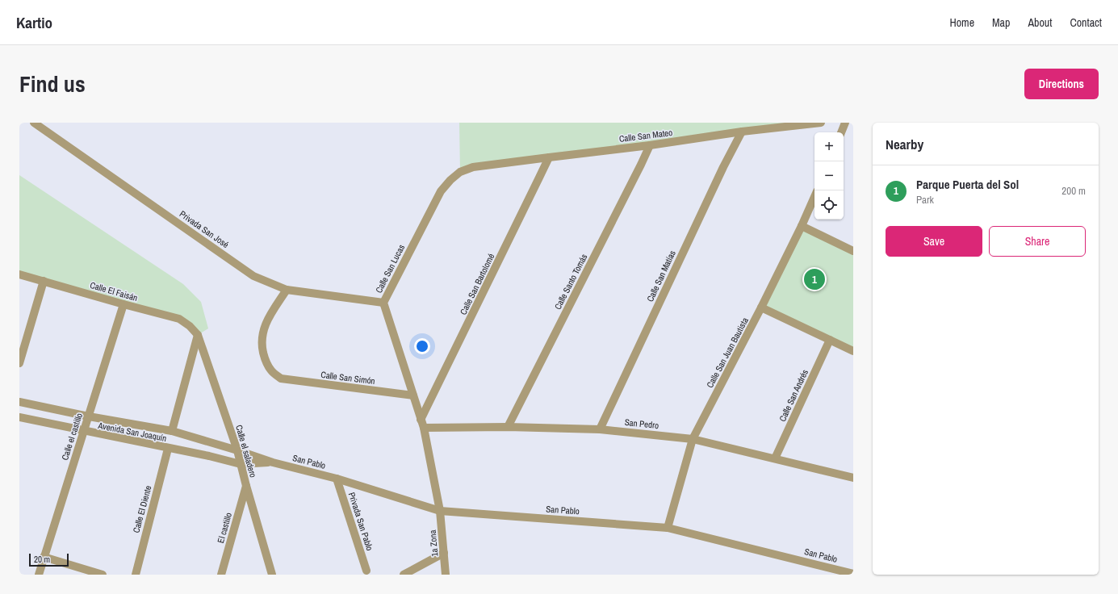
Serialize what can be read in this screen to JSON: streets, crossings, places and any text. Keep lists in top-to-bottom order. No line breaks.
{"streets":{"street":["Calle San Mateo","Privada San José","Calle San Lucas","Calle San Matías","Calle Santo Tomás","Calle San Bartolomé","Calle El Faisán","Calle San Juan Bautista","Calle San Simón","Calle San Andrés","San Pedro","Avenida San Joaquín","Calle el castillo","Calle el saladero","San Pablo","Calle El Diente","Privada San Pablo","El castillo","1a Zona"]},"crossings":[["Calle San Mateo","Calle San Lucas"],["Calle San Mateo","Calle San Matías"],["Calle San Mateo","Calle Santo Tomás"],["Calle San Mateo","Calle San Bartolomé"],["Privada San José","Calle San Lucas"],["Privada San José","Calle San Simón"],["Calle San Lucas","Calle San Bartolomé"],["Calle San Lucas","Calle San Simón"],["Calle San Lucas","San Pedro"],["Calle San Lucas","San Pablo"],["Calle San Lucas","1a Zona"],["Calle San Matías","San Pedro"],["Calle Santo Tomás","San Pedro"],["Calle El Faisán","Calle el castillo"],["Calle El Faisán","Calle el saladero"],["Calle San Juan Bautista","San Pedro"],["Calle San Juan Bautista","San Pablo"],["Calle San Andrés","San Pedro"],["Avenida San Joaquín","Calle el castillo"],["Avenida San Joaquín","Calle el saladero"],["Avenida San Joaquín","San Pablo"],["Avenida San Joaquín","Calle El Diente"],["Calle el saladero","San Pablo"],["Calle el saladero","El castillo"],["San Pablo","Privada San Pablo"],["San Pablo","1a Zona"]],"scale_bar":"20 m","page":{"header":"Kartio","nav":["Home","Map","About","Contact"],"title":"Find us","buttons":["Directions",["Save","Share"]],"heading":"Nearby","map_buttons":["+","−"],"list":[{"mark":"1","name":"Parque Puerta del Sol","note":"Park","value":"200 m"}],"pins":"1","scale":"20 m"}}
